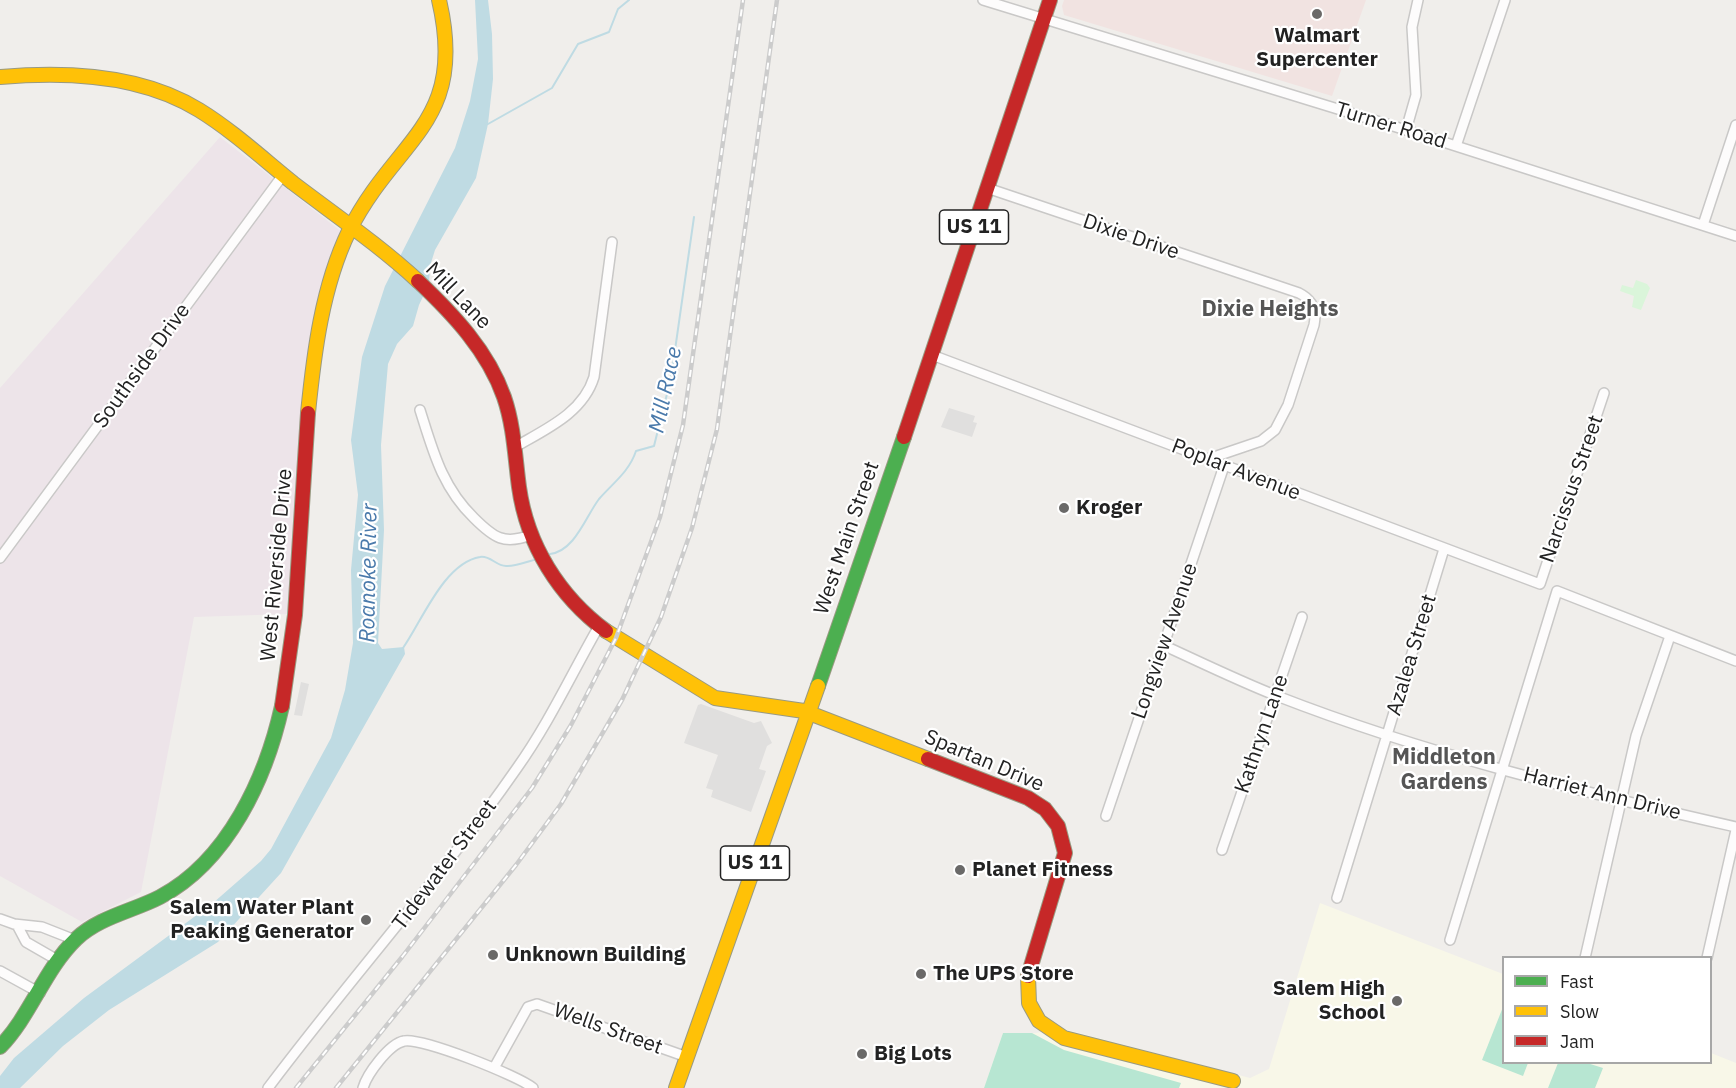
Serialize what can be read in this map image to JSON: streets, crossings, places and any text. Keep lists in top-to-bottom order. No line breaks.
{"streets":{"street":["Turner Road","US 11","Dixie Drive","Mill Lane","Southside Drive","Poplar Avenue","Narcissus Street","West Main Street","West Riverside Drive","Longview Avenue","Azalea Street","Kathryn Lane","Spartan Drive","Harriet Ann Drive","Tidewater Street","Wells Street"]},"crossings":[["Turner Road","West Main Street"],["Dixie Drive","Poplar Avenue"],["Dixie Drive","West Main Street"],["Mill Lane","Southside Drive"],["Mill Lane","West Main Street"],["Mill Lane","West Riverside Drive"],["Mill Lane","Spartan Drive"],["Mill Lane","Tidewater Street"],["Poplar Avenue","Narcissus Street"],["Poplar Avenue","West Main Street"],["Poplar Avenue","Longview Avenue"],["Poplar Avenue","Azalea Street"],["Narcissus Street","Harriet Ann Drive"],["West Main Street","Spartan Drive"],["West Main Street","Wells Street"],["Longview Avenue","Harriet Ann Drive"],["Azalea Street","Harriet Ann Drive"],["Kathryn Lane","Harriet Ann Drive"]],"districts":["Dixie Heights","Middleton Gardens"],"water":["Mill Race","Roanoke River"],"places":["Walmart Supercenter","Kroger","Planet Fitness","Salem Water Plant Peaking Generator","Unknown Building","The UPS Store","Salem High School","Big Lots"],"legend":["Fast","Slow","Jam"]}
